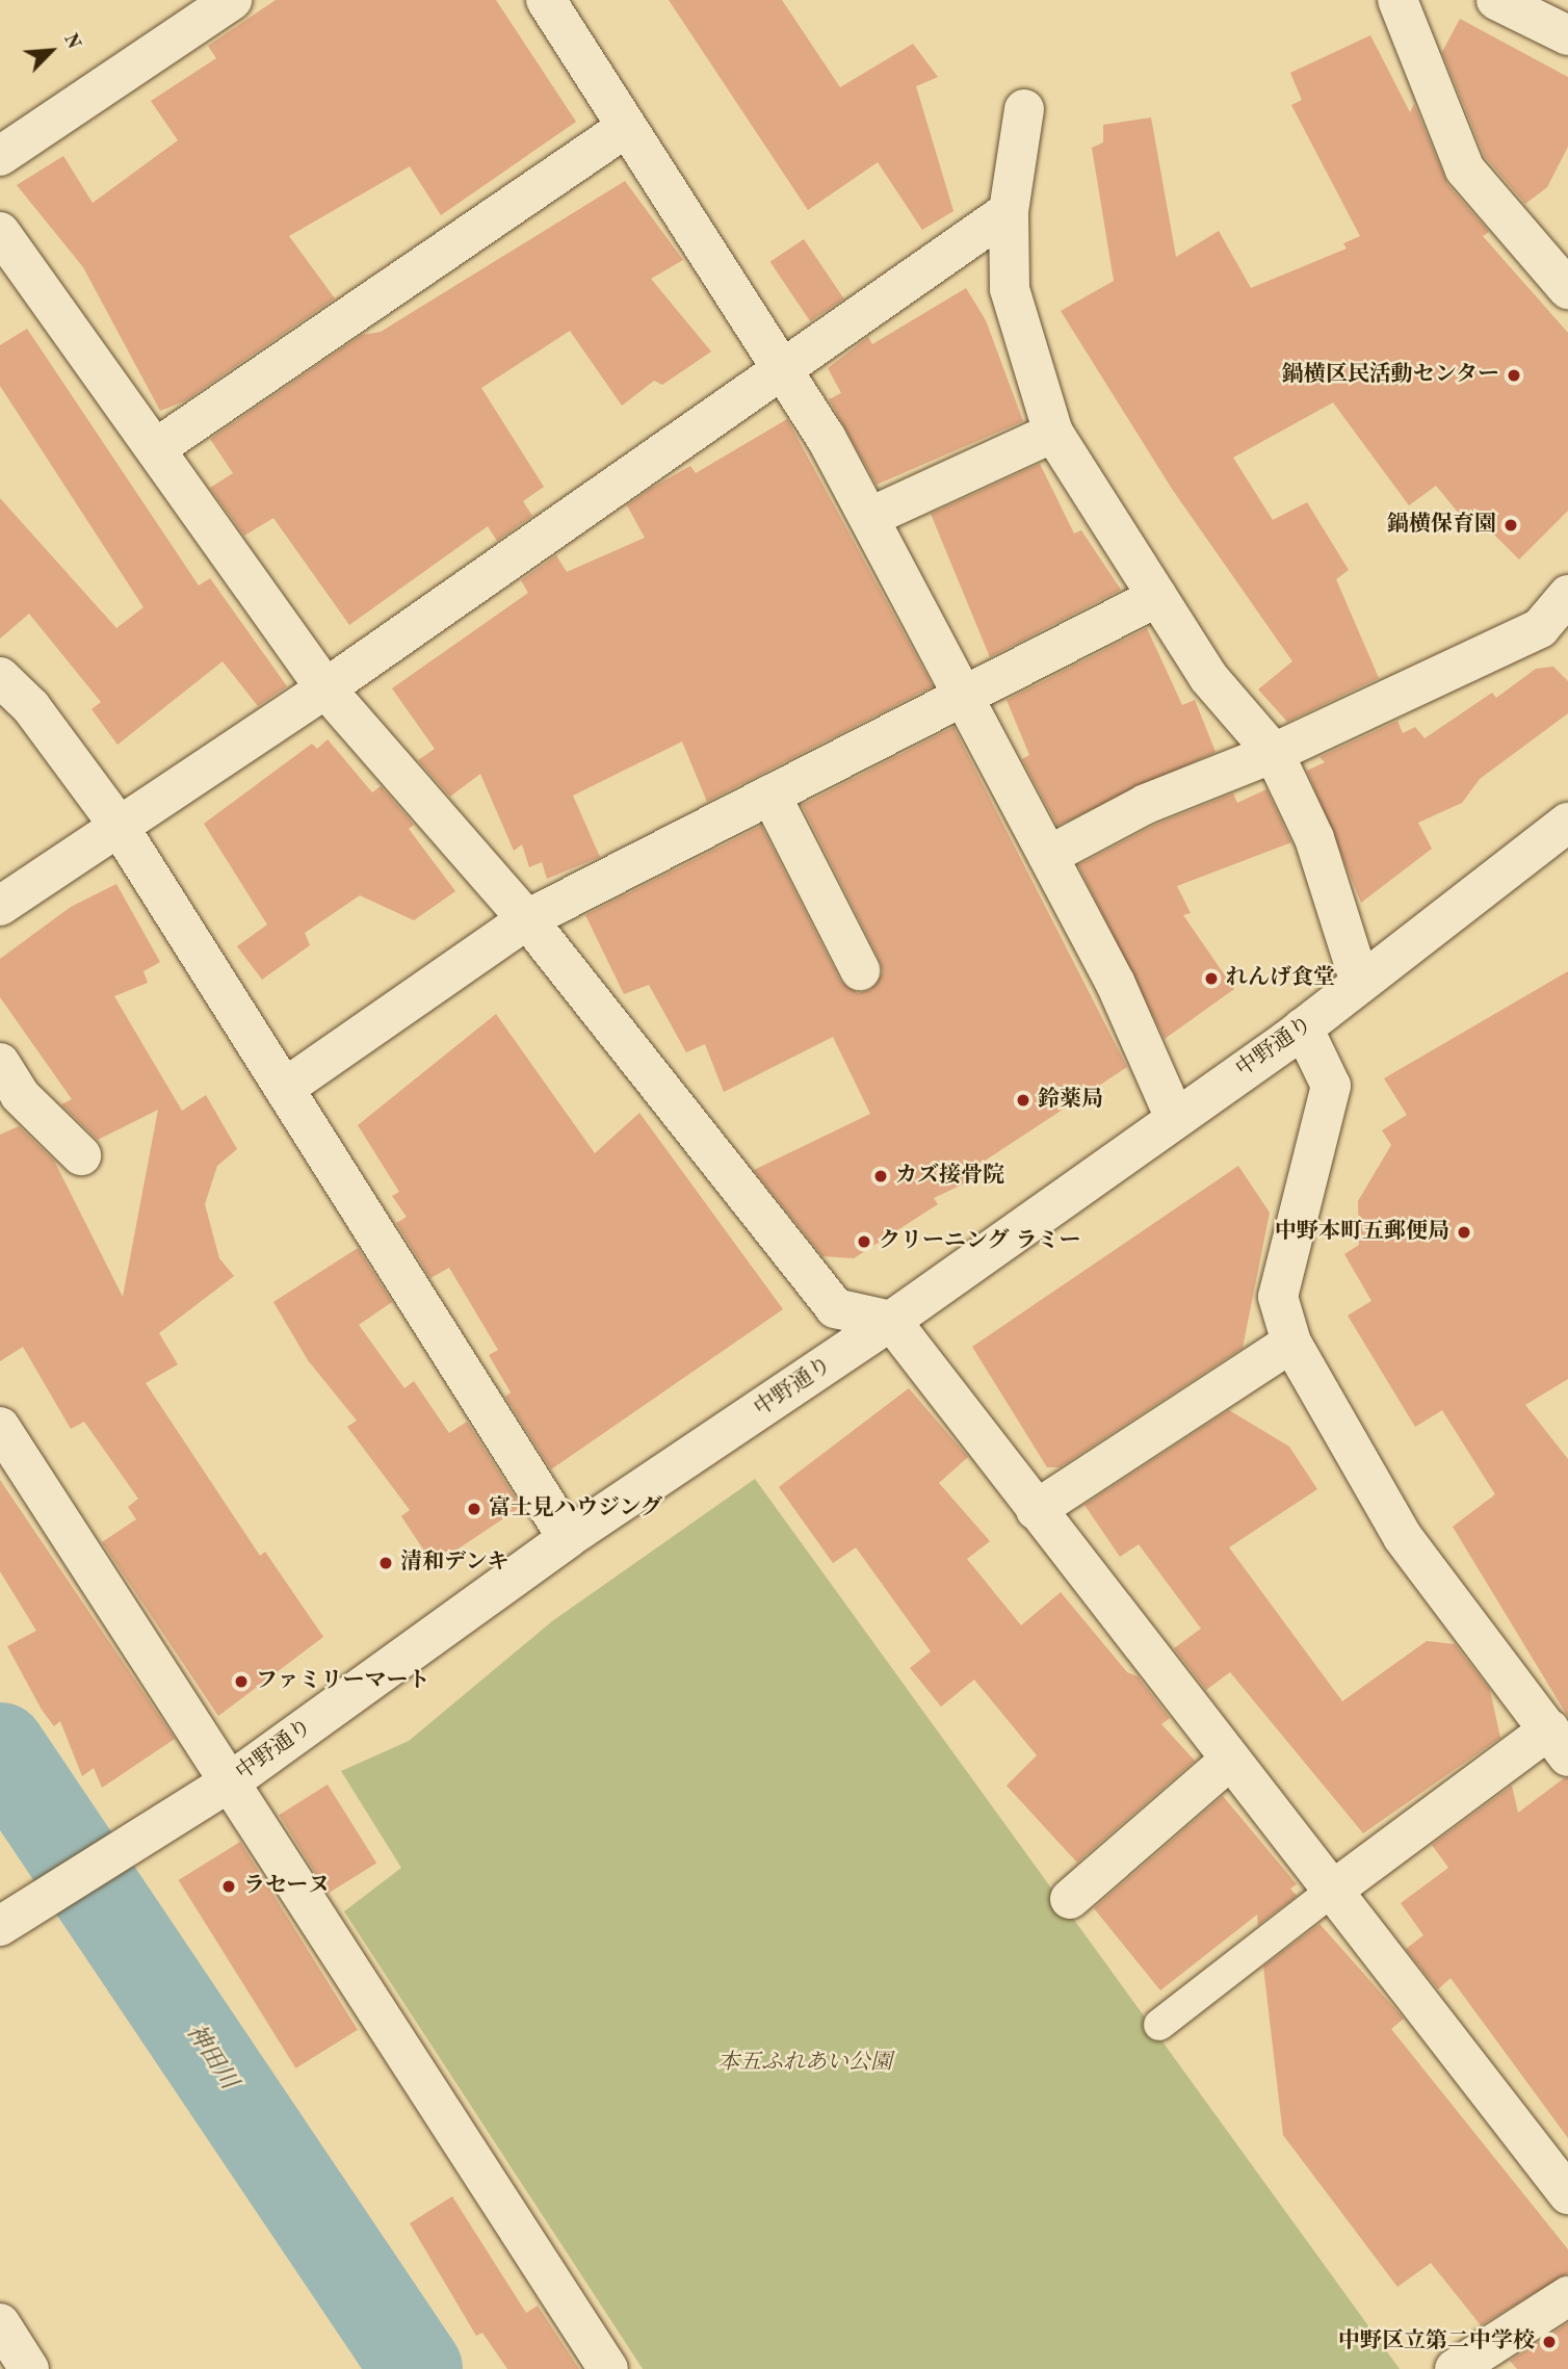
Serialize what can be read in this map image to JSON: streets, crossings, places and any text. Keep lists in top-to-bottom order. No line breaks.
{"streets":{"street":["中野通り"]},"water":["神田川"],"parks":["本五ふれあい公園"],"places":["鍋横区民活動センター","鍋横保育園","れんげ食堂","鈴薬局","カズ接骨院","中野本町五郵便局","クリーニング ラミー","富士見ハウジング","清和デンキ","ファミリーマート","ラセーヌ","中野区立第二中学校"],"north":"top right"}
